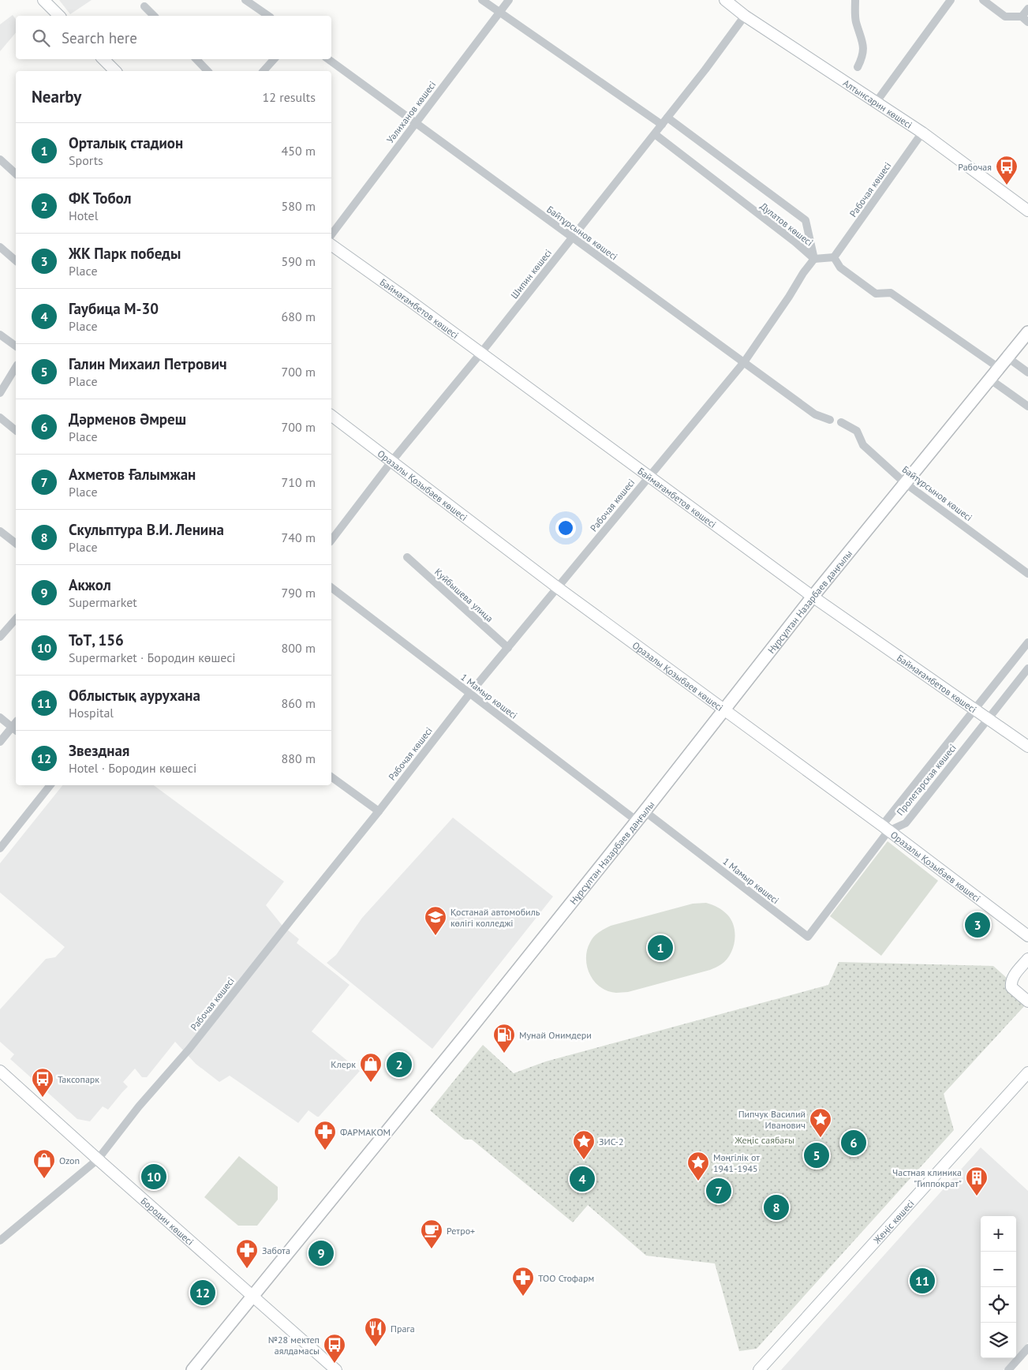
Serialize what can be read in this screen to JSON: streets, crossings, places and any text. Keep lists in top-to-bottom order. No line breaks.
{"streets":{"main road":["Нұрсұлтан Назарбаев даңғылы"],"street":["Алтынсарин көшесі","Уәлиханов көшесі","Рабочая көшесі","Дулатов көшесі","Байтұрсынов көшесі","Шипин көшесі","Баймағамбетов көшесі","Оразалы Қозыбаев көшесі","Куйбышева улица","1 Мамыр көшесі","Пролетарская көшесі","Бородин көшесі","Жеңіс көшесі"]},"crossings":[["Алтынсарин көшесі","Рабочая көшесі"],["Алтынсарин көшесі","Шипин көшесі"],["Уәлиханов көшесі","Байтұрсынов көшесі"],["Рабочая көшесі","Дулатов көшесі"],["Рабочая көшесі","Байтұрсынов көшесі"],["Рабочая көшесі","Баймағамбетов көшесі"],["Рабочая көшесі","Оразалы Қозыбаев көшесі"],["Рабочая көшесі","Куйбышева улица"],["Рабочая көшесі","1 Мамыр көшесі"],["Рабочая көшесі","Бородин көшесі"],["Дулатов көшесі","Шипин көшесі"],["Байтұрсынов көшесі","Шипин көшесі"],["Байтұрсынов көшесі","Нұрсұлтан Назарбаев даңғылы"],["Шипин көшесі","Баймағамбетов көшесі"],["Шипин көшесі","Оразалы Қозыбаев көшесі"],["Баймағамбетов көшесі","Нұрсұлтан Назарбаев даңғылы"],["Баймағамбетов көшесі","Пролетарская көшесі"],["Оразалы Қозыбаев көшесі","Нұрсұлтан Назарбаев даңғылы"],["Оразалы Қозыбаев көшесі","Пролетарская көшесі"],["Нұрсұлтан Назарбаев даңғылы","1 Мамыр көшесі"],["Нұрсұлтан Назарбаев даңғылы","Бородин көшесі"],["1 Мамыр көшесі","Пролетарская көшесі"]],"parks":["Жеңіс саябағы"],"places":{"bus stop":["Рабочая","Таксопарк","№28 мектеп аялдамасы"],"school or university":["Қостанай автомобиль көлігі колледжі"],"fuel station":["Мунай Онимдери"],"shop":["Клерк","Ozon"],"place":["Пипчук Василий Иванович","ЗИС-2","Мәңгілік от 1941-1945"],"pharmacy":["ФАРМАКОМ","Забота","ТОО Стофарм"],"building":["Частная клиника \"Гиппократ\""],"cafe":["Ретро+"],"restaurant":["Прага"]},"page":{"search":"Search here","heading":["Nearby","12 results"],"list":[{"mark":"1","name":"Орталық стадион","note":"Sports","value":"450 m"},{"mark":"2","name":"ФК Тобол","note":"Hotel","value":"580 m"},{"mark":"3","name":"ЖК Парк победы","note":"Place","value":"590 m"},{"mark":"4","name":"Гаубица М-30","note":"Place","value":"680 m"},{"mark":"5","name":"Галин Михаил Петрович","note":"Place","value":"700 m"},{"mark":"6","name":"Дәрменов Әмреш","note":"Place","value":"700 m"},{"mark":"7","name":"Ахметов Ғалымжан","note":"Place","value":"710 m"},{"mark":"8","name":"Скульптура В.И. Ленина","note":"Place","value":"740 m"},{"mark":"9","name":"Акжол","note":"Supermarket","value":"790 m"},{"mark":"10","name":"ТоТ, 156","note":"Supermarket · Бородин көшесі","value":"800 m"},{"mark":"11","name":"Облыстық аурухана","note":"Hospital","value":"860 m"},{"mark":"12","name":"Звездная","note":"Hotel · Бородин көшесі","value":"880 m"}],"pins":["3","1","2","6","5","10","4","7","8","9","11","12"],"map_buttons":["+","−"]}}
